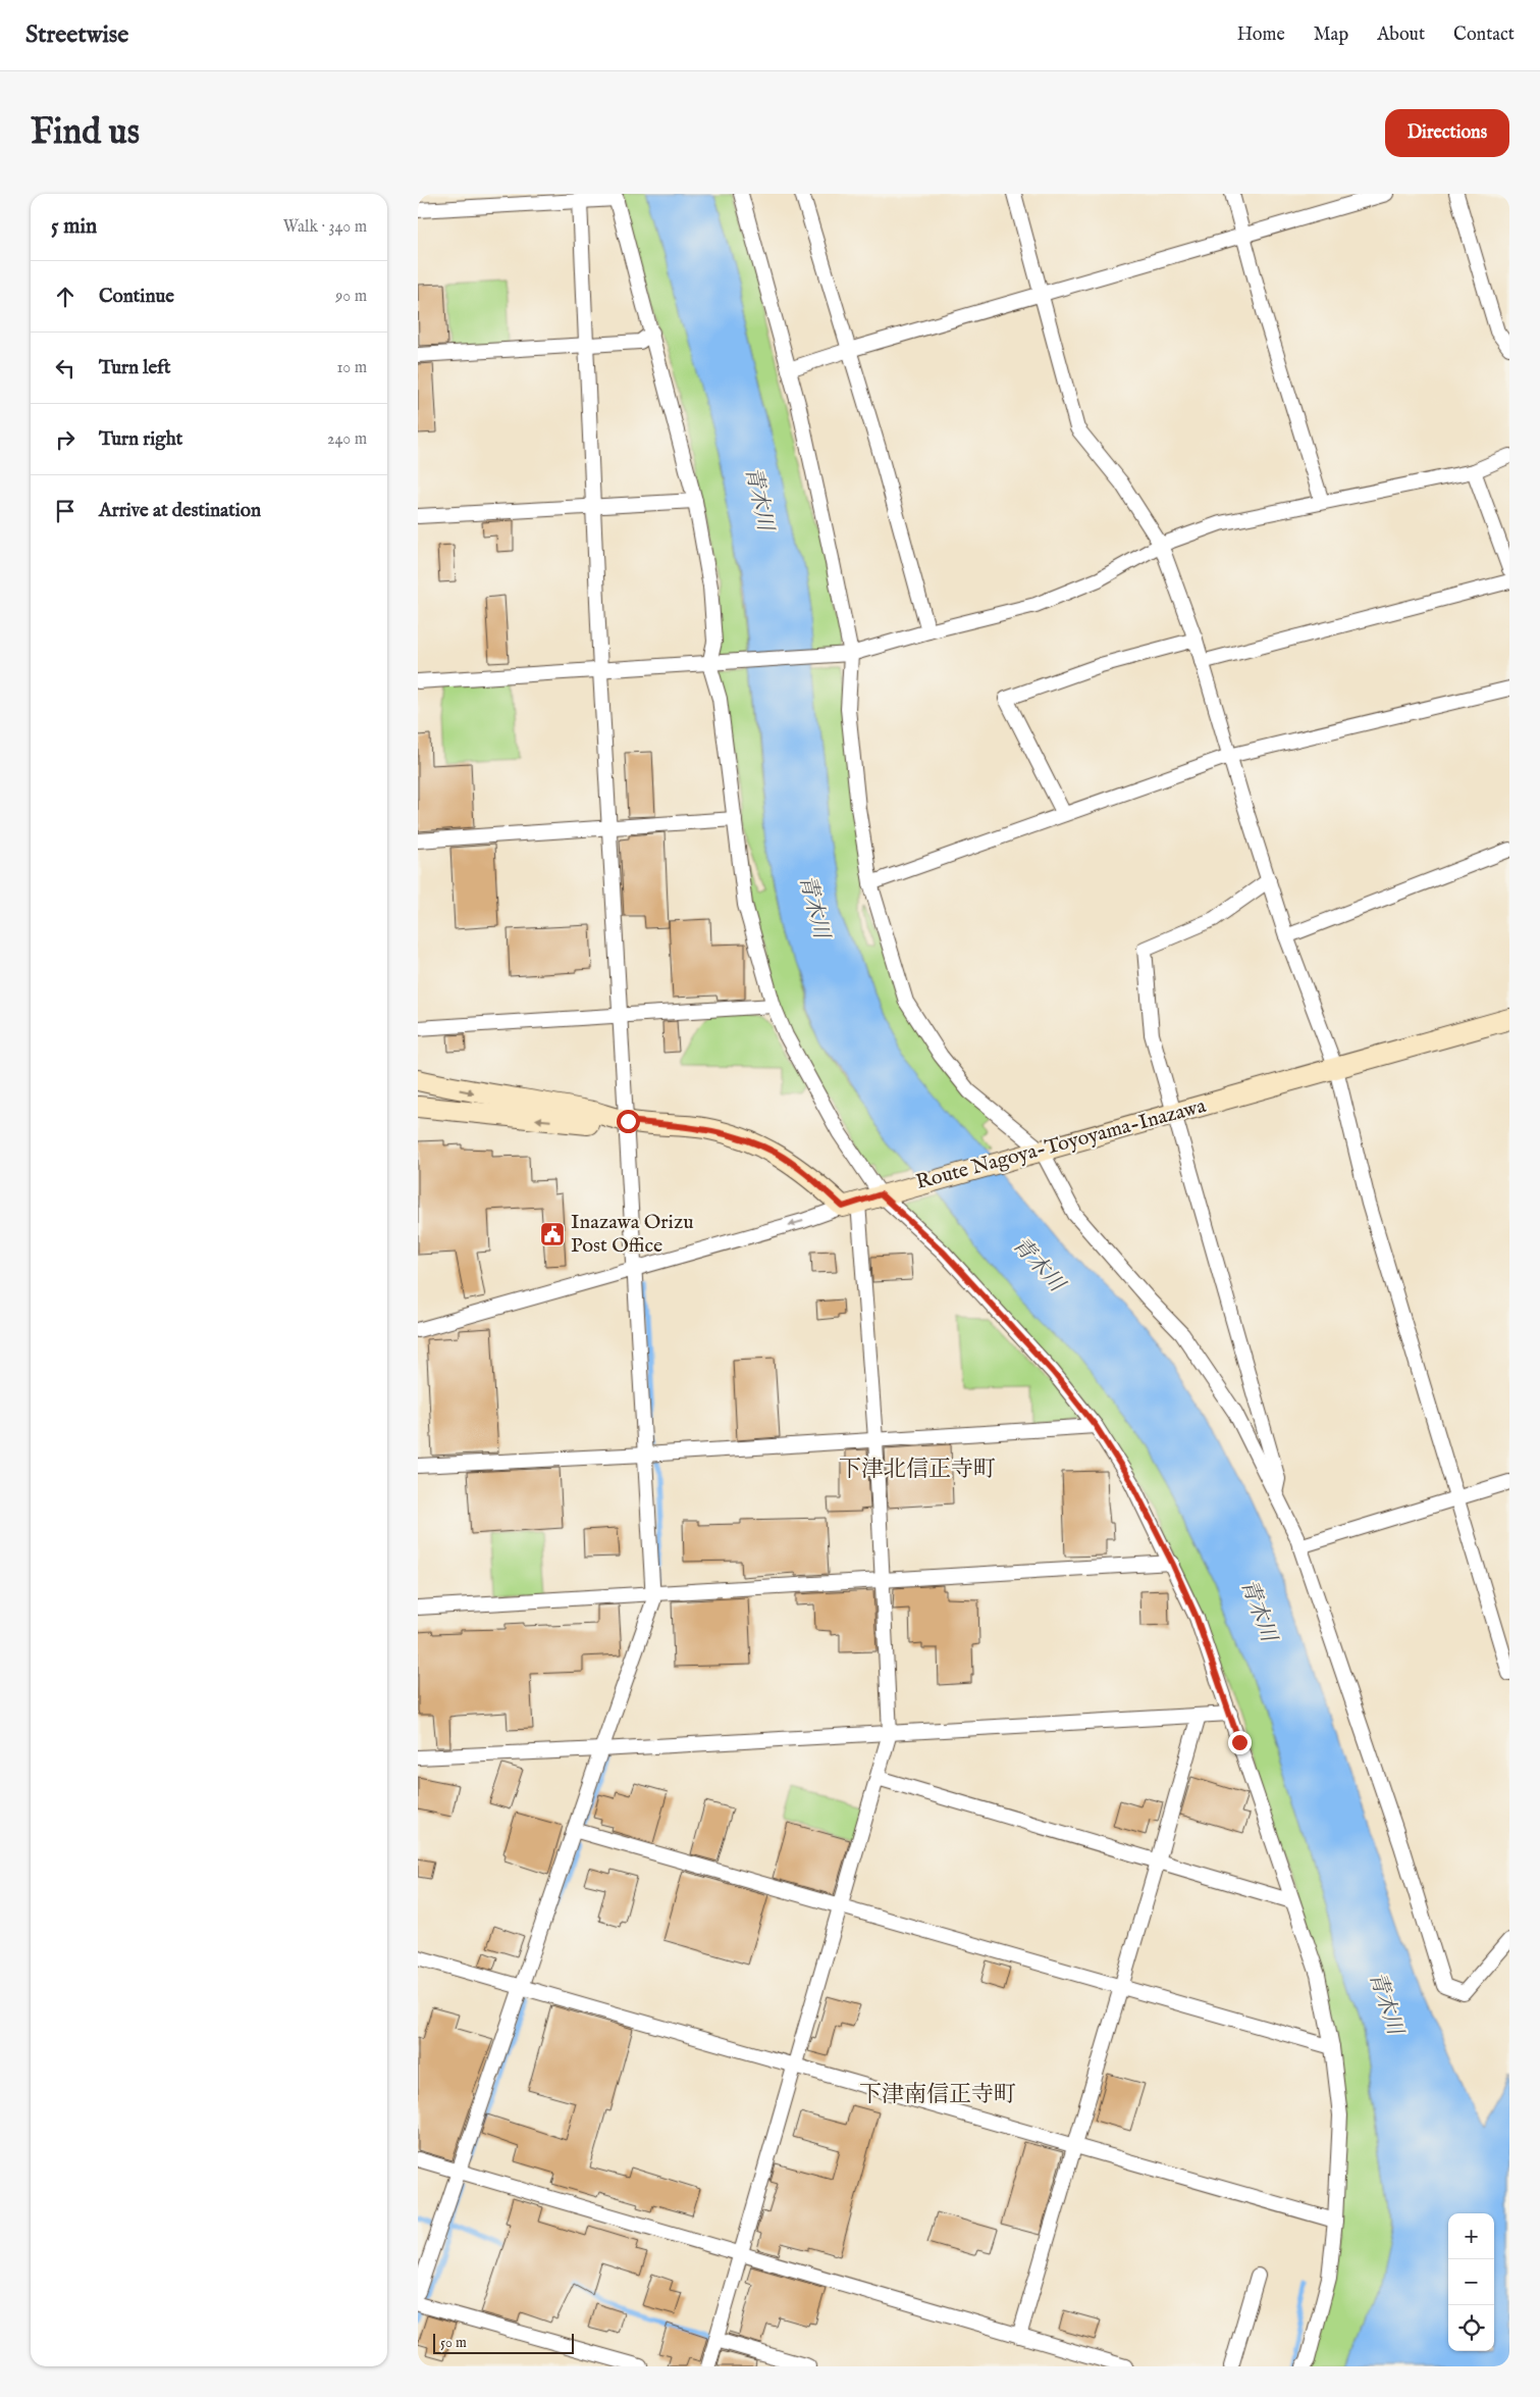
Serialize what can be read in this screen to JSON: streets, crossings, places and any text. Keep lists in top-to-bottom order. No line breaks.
{"streets":{"main road":["Route Nagoya-Toyoyama-Inazawa"]},"districts":["下津北信正寺町","下津南信正寺町"],"water":["青木川"],"places":{"public building":["Inazawa Orizu Post Office"]},"scale_bar":"50 m","page":{"header":"Streetwise","nav":["Home","Map","About","Contact"],"buttons":"Directions","title":"Find us","heading":["5 min","Walk · 340 m"],"list":[["Continue","90 m"],["Turn left","10 m"],["Turn right","240 m"],"Arrive at destination"],"map_buttons":["+","−"],"scale":"50 m"}}
